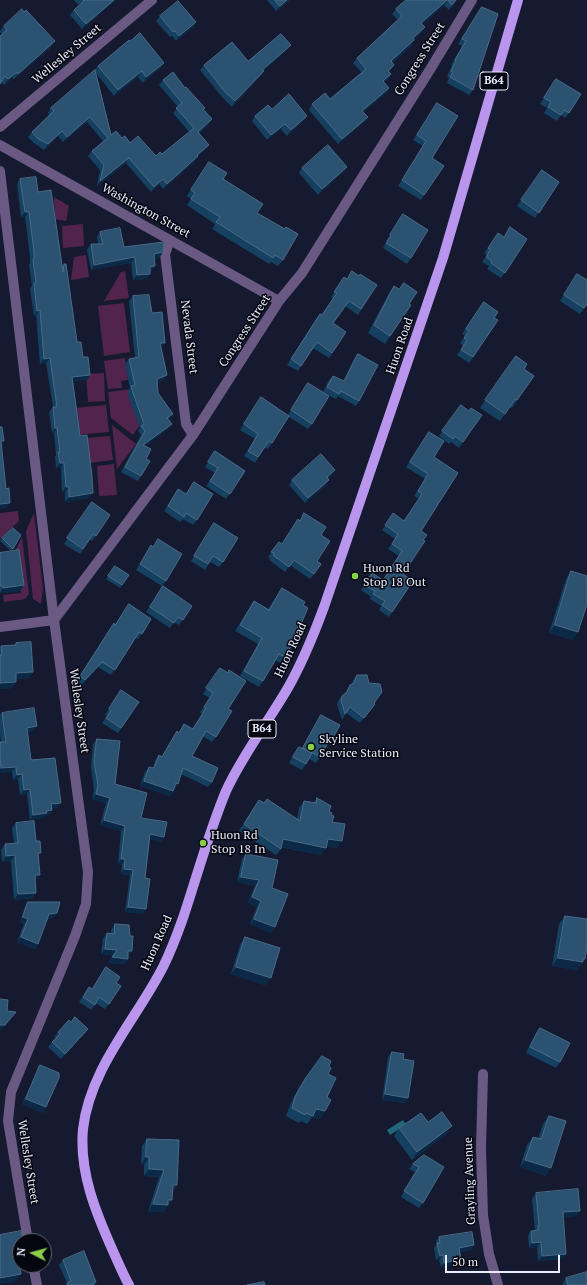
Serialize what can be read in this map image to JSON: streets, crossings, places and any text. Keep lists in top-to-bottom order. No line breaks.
{"streets":{"main road":["B64","Huon Road"],"street":["Wellesley Street","Congress Street","Washington Street","Nevada Street","Grayling Avenue"]},"crossings":[["Wellesley Street","Congress Street"],["Congress Street","Washington Street"],["Congress Street","Nevada Street"],["Washington Street","Nevada Street"]],"places":["Huon Rd Stop 18 Out","Skyline Service Station","Huon Rd Stop 18 In"],"scale_bar":"50 m","north":"left"}
